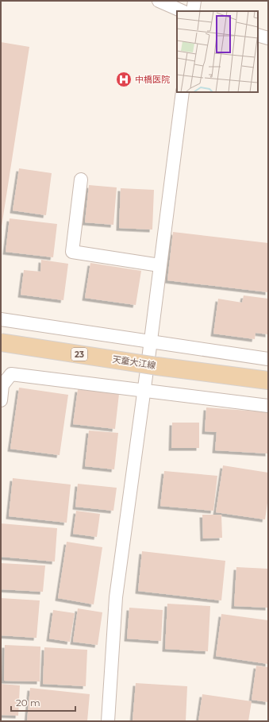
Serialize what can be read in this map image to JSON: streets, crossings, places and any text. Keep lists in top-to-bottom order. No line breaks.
{"streets":{"main road":["23","天童大江線"]},"places":{"hospital":["中橋医院"]},"scale_bar":"20 m"}
